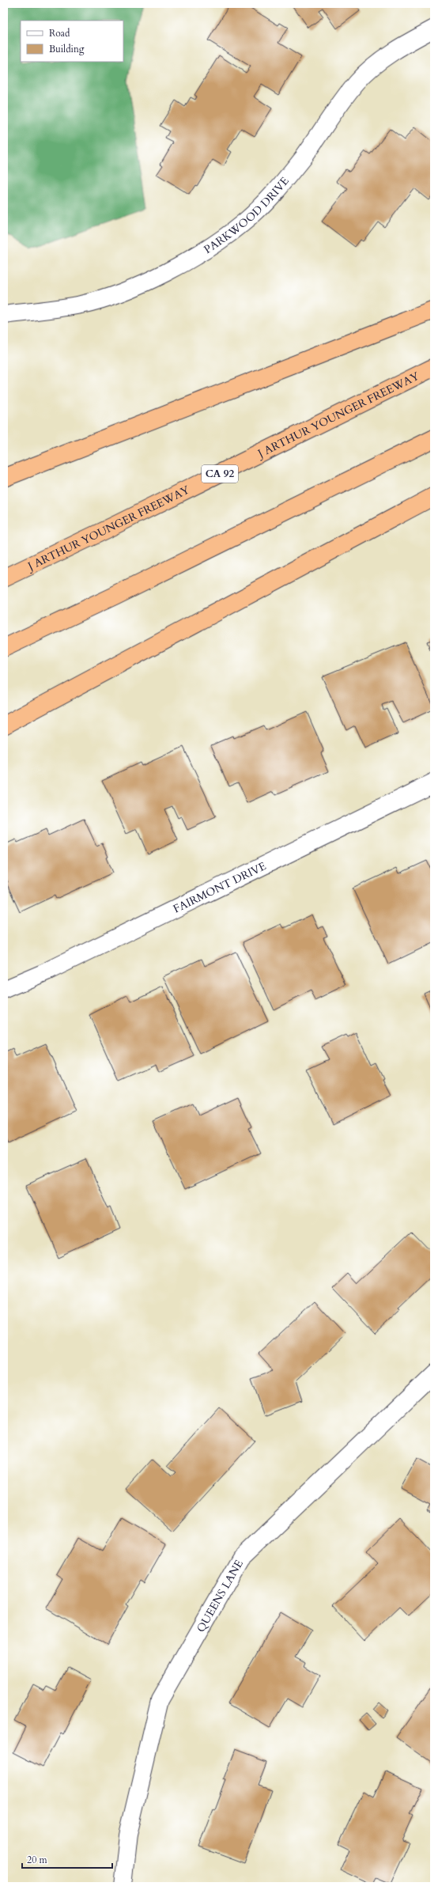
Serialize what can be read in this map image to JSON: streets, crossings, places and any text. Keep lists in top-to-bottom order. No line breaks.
{"streets":{"highway":["J ARTHUR YOUNGER FREEWAY","CA 92"],"street":["PARKWOOD DRIVE","FAIRMONT DRIVE","QUEENS LANE"]},"legend":["Road","Building"],"scale_bar":"20 m"}
